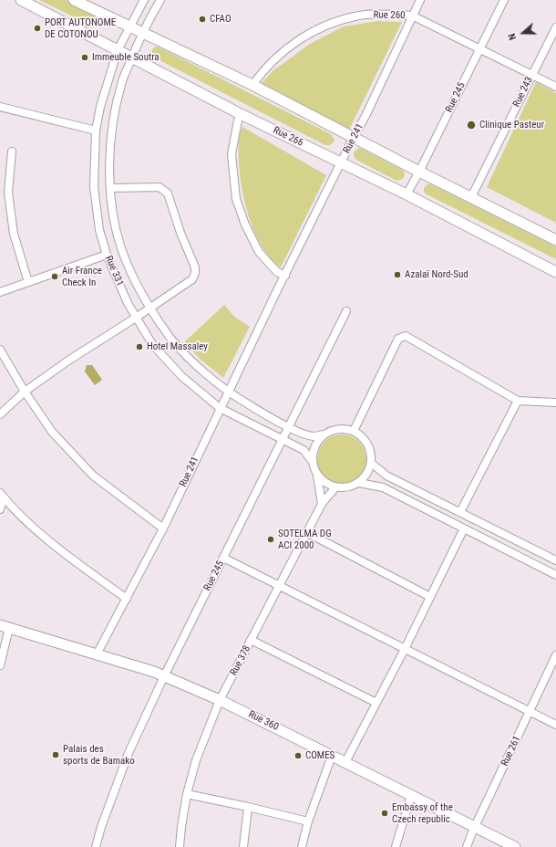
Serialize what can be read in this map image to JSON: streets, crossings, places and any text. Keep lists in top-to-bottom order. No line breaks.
{"streets":{"main road":["Rue 266","Rue 360"],"street":["Rue 260","Rue 243","Rue 245","Rue 241","Rue 331","Rue 378","Rue 261"]},"crossings":[["Rue 260","Rue 243"],["Rue 260","Rue 245"],["Rue 260","Rue 241"],["Rue 245","Rue 266"],["Rue 245","Rue 331"],["Rue 245","Rue 360"],["Rue 266","Rue 241"],["Rue 266","Rue 331"],["Rue 241","Rue 331"],["Rue 241","Rue 360"],["Rue 331","Rue 378"],["Rue 378","Rue 360"],["Rue 360","Rue 261"]],"places":["CFAO","PORT AUTONOME DE COTONOU","Immeuble Soutra","Clinique Pasteur","Azalaï Nord-Sud","Air France Check In","Hotel Massaley","SOTELMA DG ACI 2000","Palais des sports de Bamako","COMES","Embassy of the Czech republic"],"north":"left"}
